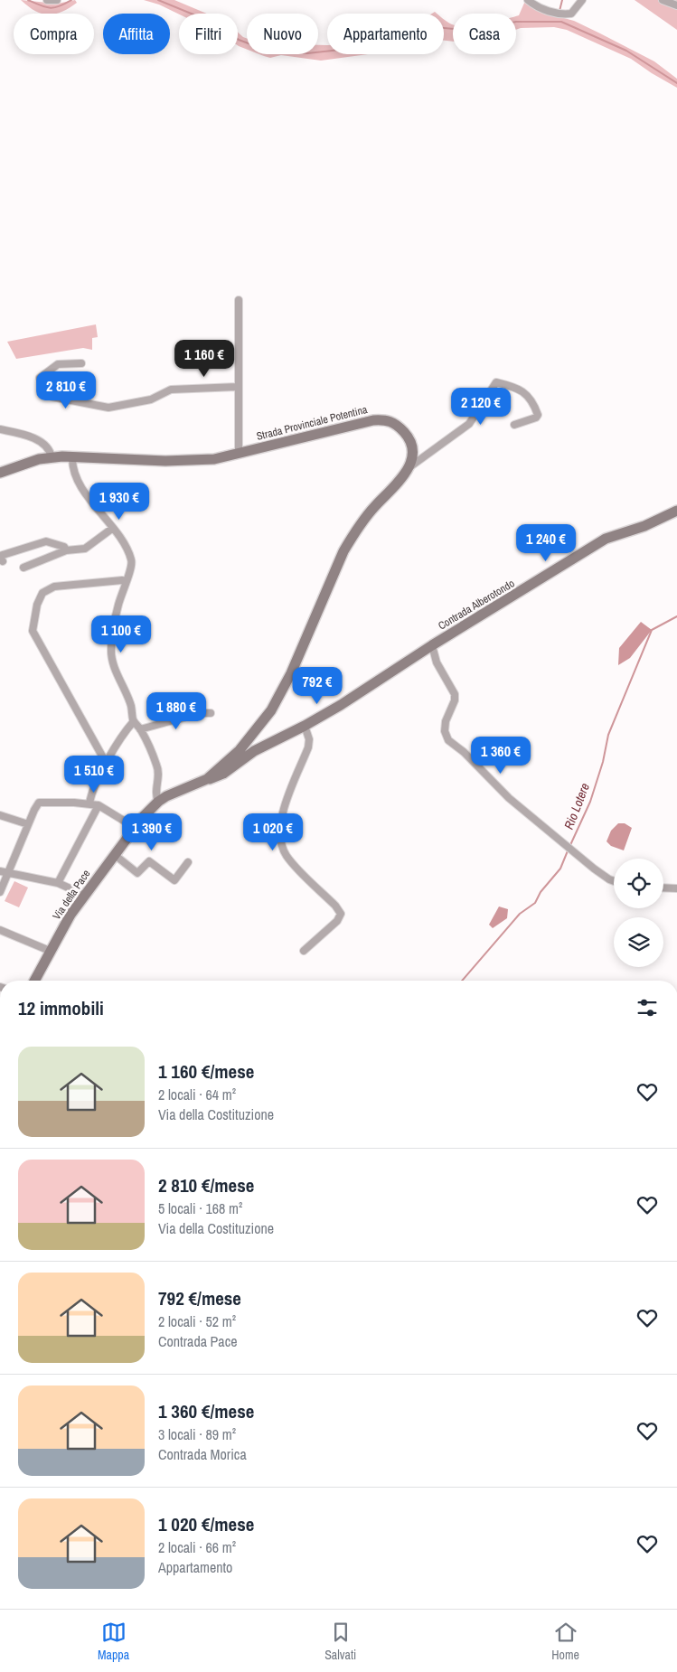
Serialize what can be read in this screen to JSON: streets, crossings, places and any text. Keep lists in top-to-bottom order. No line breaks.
{"streets":{"main road":["Strada Provinciale Potentina","Contrada Alberotondo","Via della Pace"]},"crossings":[["Contrada Alberotondo","Via della Pace"]],"water":["Rio Lotere"],"page":{"chip":["Compra","Affitta","Filtri","Nuovo","Appartamento","Casa"],"price":["1 160 €","2 810 €","2 120 €","1 930 €","1 240 €","1 100 €","792 €","1 880 €","1 360 €","1 510 €","1 390 €","1 020 €"],"heading":"12 immobili","list":[{"name":"1 160 €/mese","note":"2 locali · 64 m² · Via della Costituzione"},{"name":"2 810 €/mese","note":"5 locali · 168 m² · Via della Costituzione"},{"name":"792 €/mese","note":"2 locali · 52 m² · Contrada Pace"},{"name":"1 360 €/mese","note":"3 locali · 89 m² · Contrada Morica"},{"name":"1 020 €/mese","note":"2 locali · 66 m² · Appartamento"}],"tabs":["Mappa","Salvati","Home"]}}
